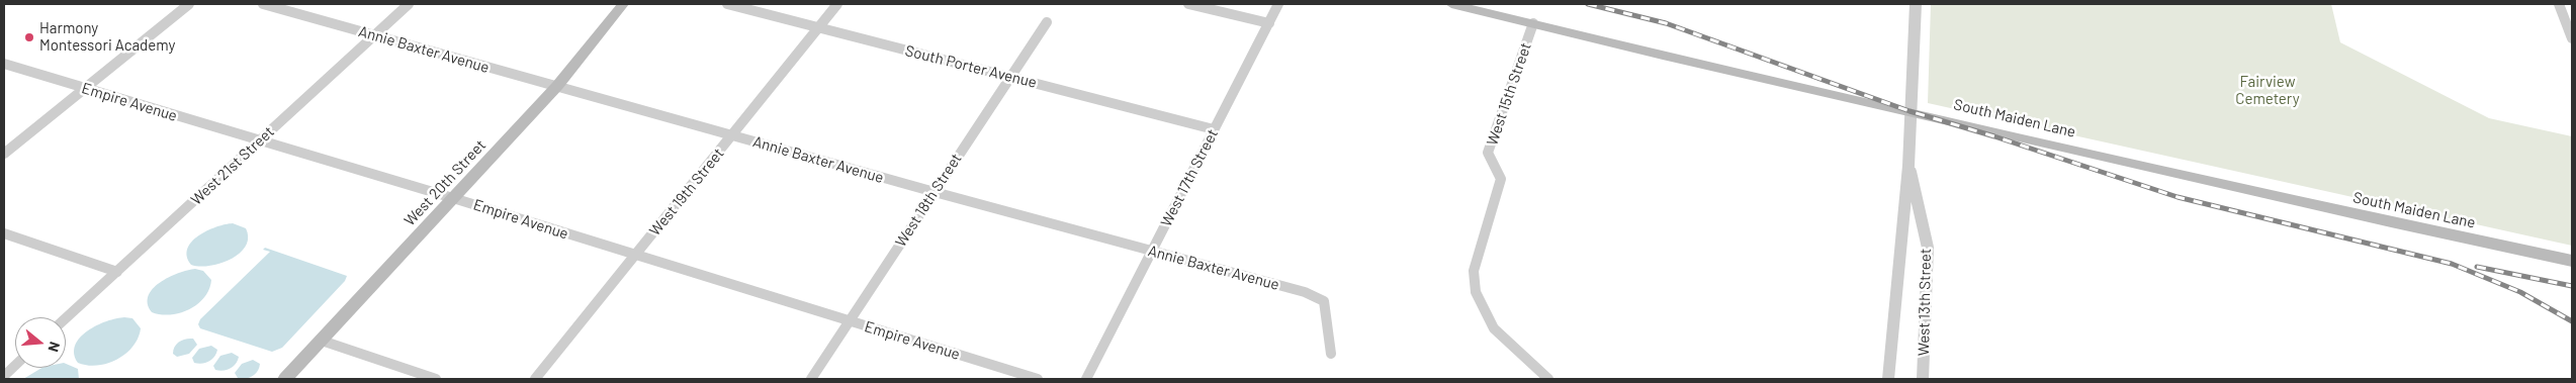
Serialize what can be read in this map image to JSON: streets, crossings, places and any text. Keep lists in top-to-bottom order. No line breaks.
{"streets":{"main road":["South Maiden Lane","West 20th Street"],"street":["Annie Baxter Avenue","South Porter Avenue","West 15th Street","Empire Avenue","West 21st Street","West 17th Street","West 19th Street","West 18th Street","West 13th Street"]},"crossings":[["Annie Baxter Avenue","West 21st Street"],["Annie Baxter Avenue","West 17th Street"],["Annie Baxter Avenue","West 20th Street"],["Annie Baxter Avenue","West 19th Street"],["Annie Baxter Avenue","West 18th Street"],["South Porter Avenue","West 17th Street"],["South Porter Avenue","West 19th Street"],["South Porter Avenue","West 18th Street"],["West 15th Street","South Maiden Lane"],["Empire Avenue","West 21st Street"],["Empire Avenue","West 20th Street"],["Empire Avenue","West 19th Street"],["Empire Avenue","West 18th Street"],["South Maiden Lane","West 13th Street"]],"parks":["Fairview Cemetery"],"places":["Harmony Montessori Academy"],"north":"right"}
